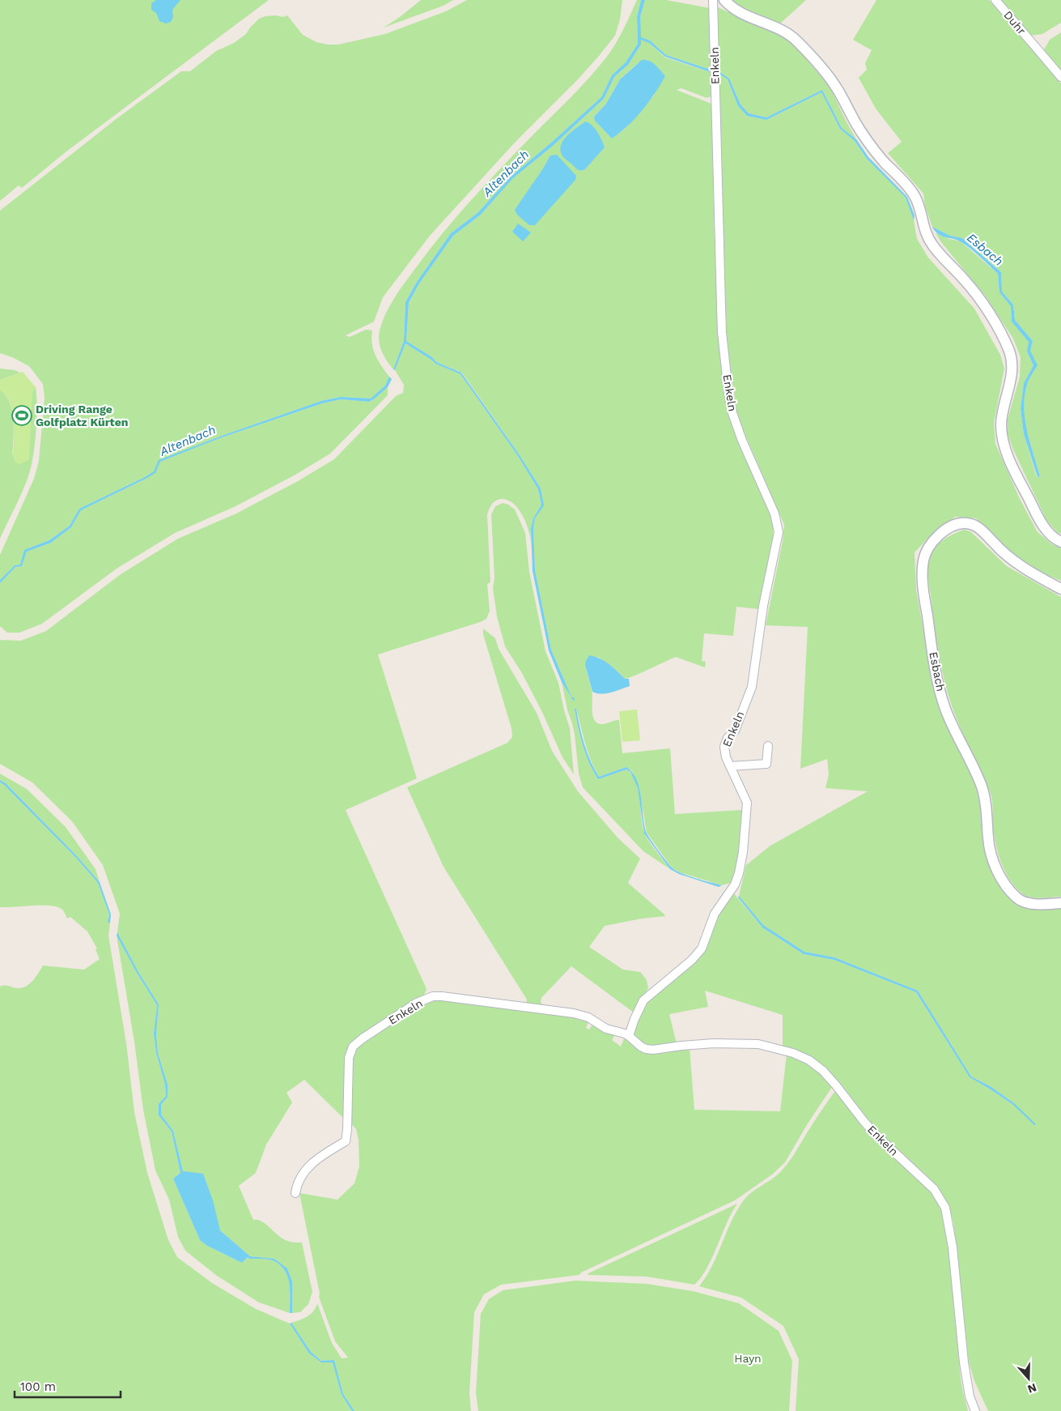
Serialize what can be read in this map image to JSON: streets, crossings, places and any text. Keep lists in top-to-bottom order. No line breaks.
{"streets":{"street":["Duhr","Enkeln","Esbach"]},"water":["Altenbach","Esbach"],"parks":["Hayn"],"places":{"sports":["Driving Range Golfplatz Kürten"]},"scale_bar":"100 m","north":"bottom"}
